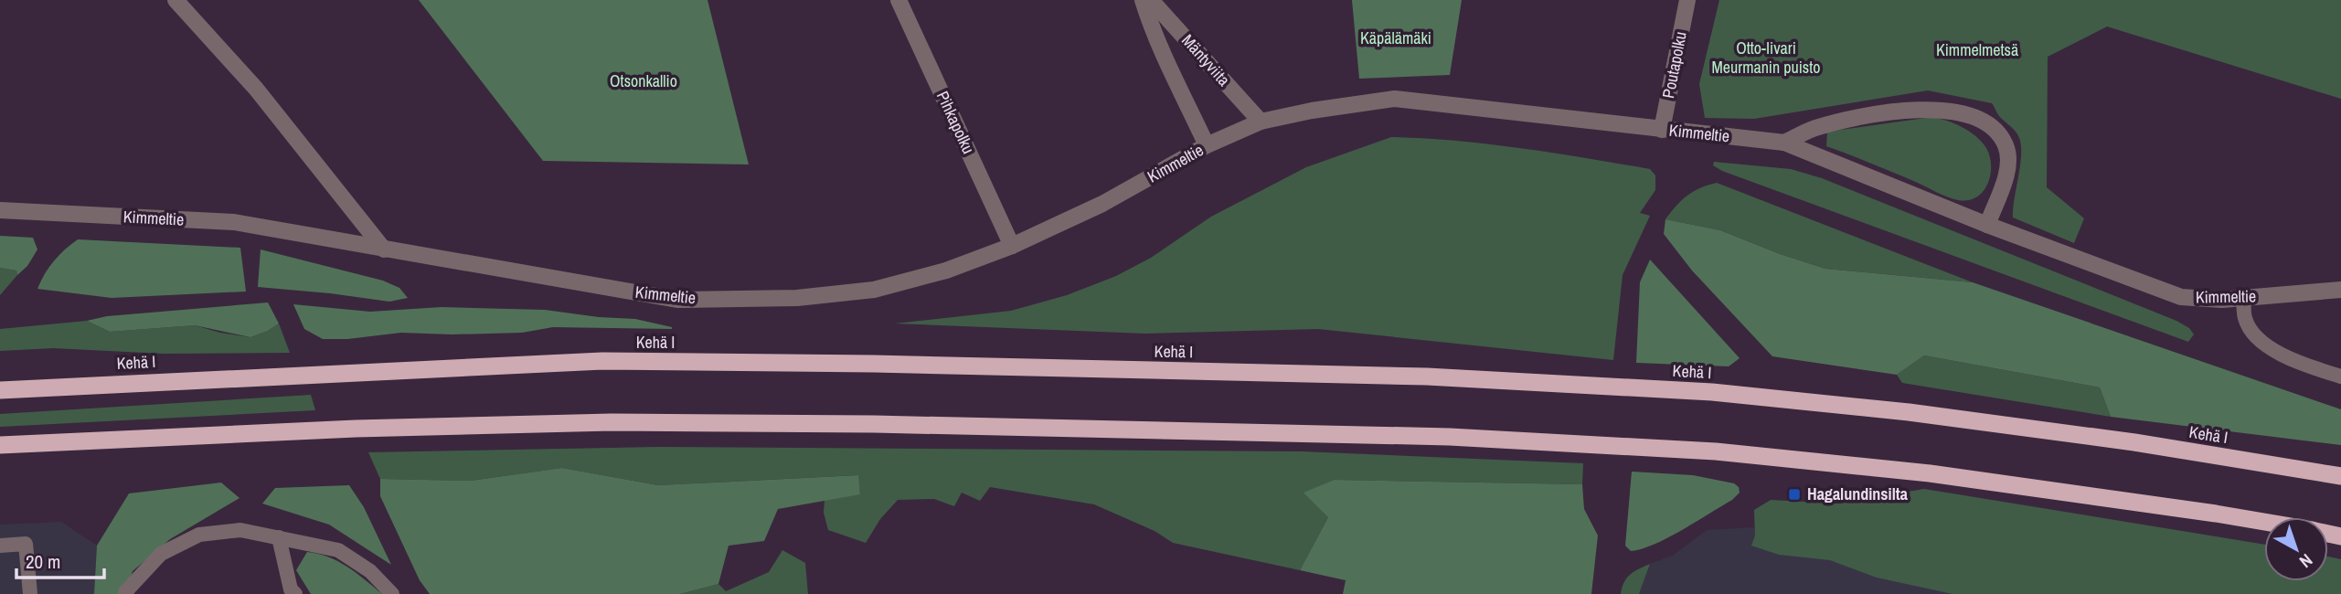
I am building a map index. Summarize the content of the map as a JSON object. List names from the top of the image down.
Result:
{
  "streets": {
    "highway": ["Kehä I"],
    "street": [
      "Mäntyviita",
      "Poutapolku",
      "Pihkapolku",
      "Kimmeltie"
    ]
  },
  "crossings": [
    ["Mäntyviita", "Kimmeltie"],
    ["Poutapolku", "Kimmeltie"],
    ["Pihkapolku", "Kimmeltie"]
  ],
  "parks": [
    "Käpälämäki",
    "Otto-Iivari Meurmanin puisto",
    "Kimmelmetsä",
    "Otsonkallio"
  ],
  "places": {
    "transit": ["Hagalundinsilta"]
  },
  "scale_bar": "20 m",
  "north": "bottom right"
}
